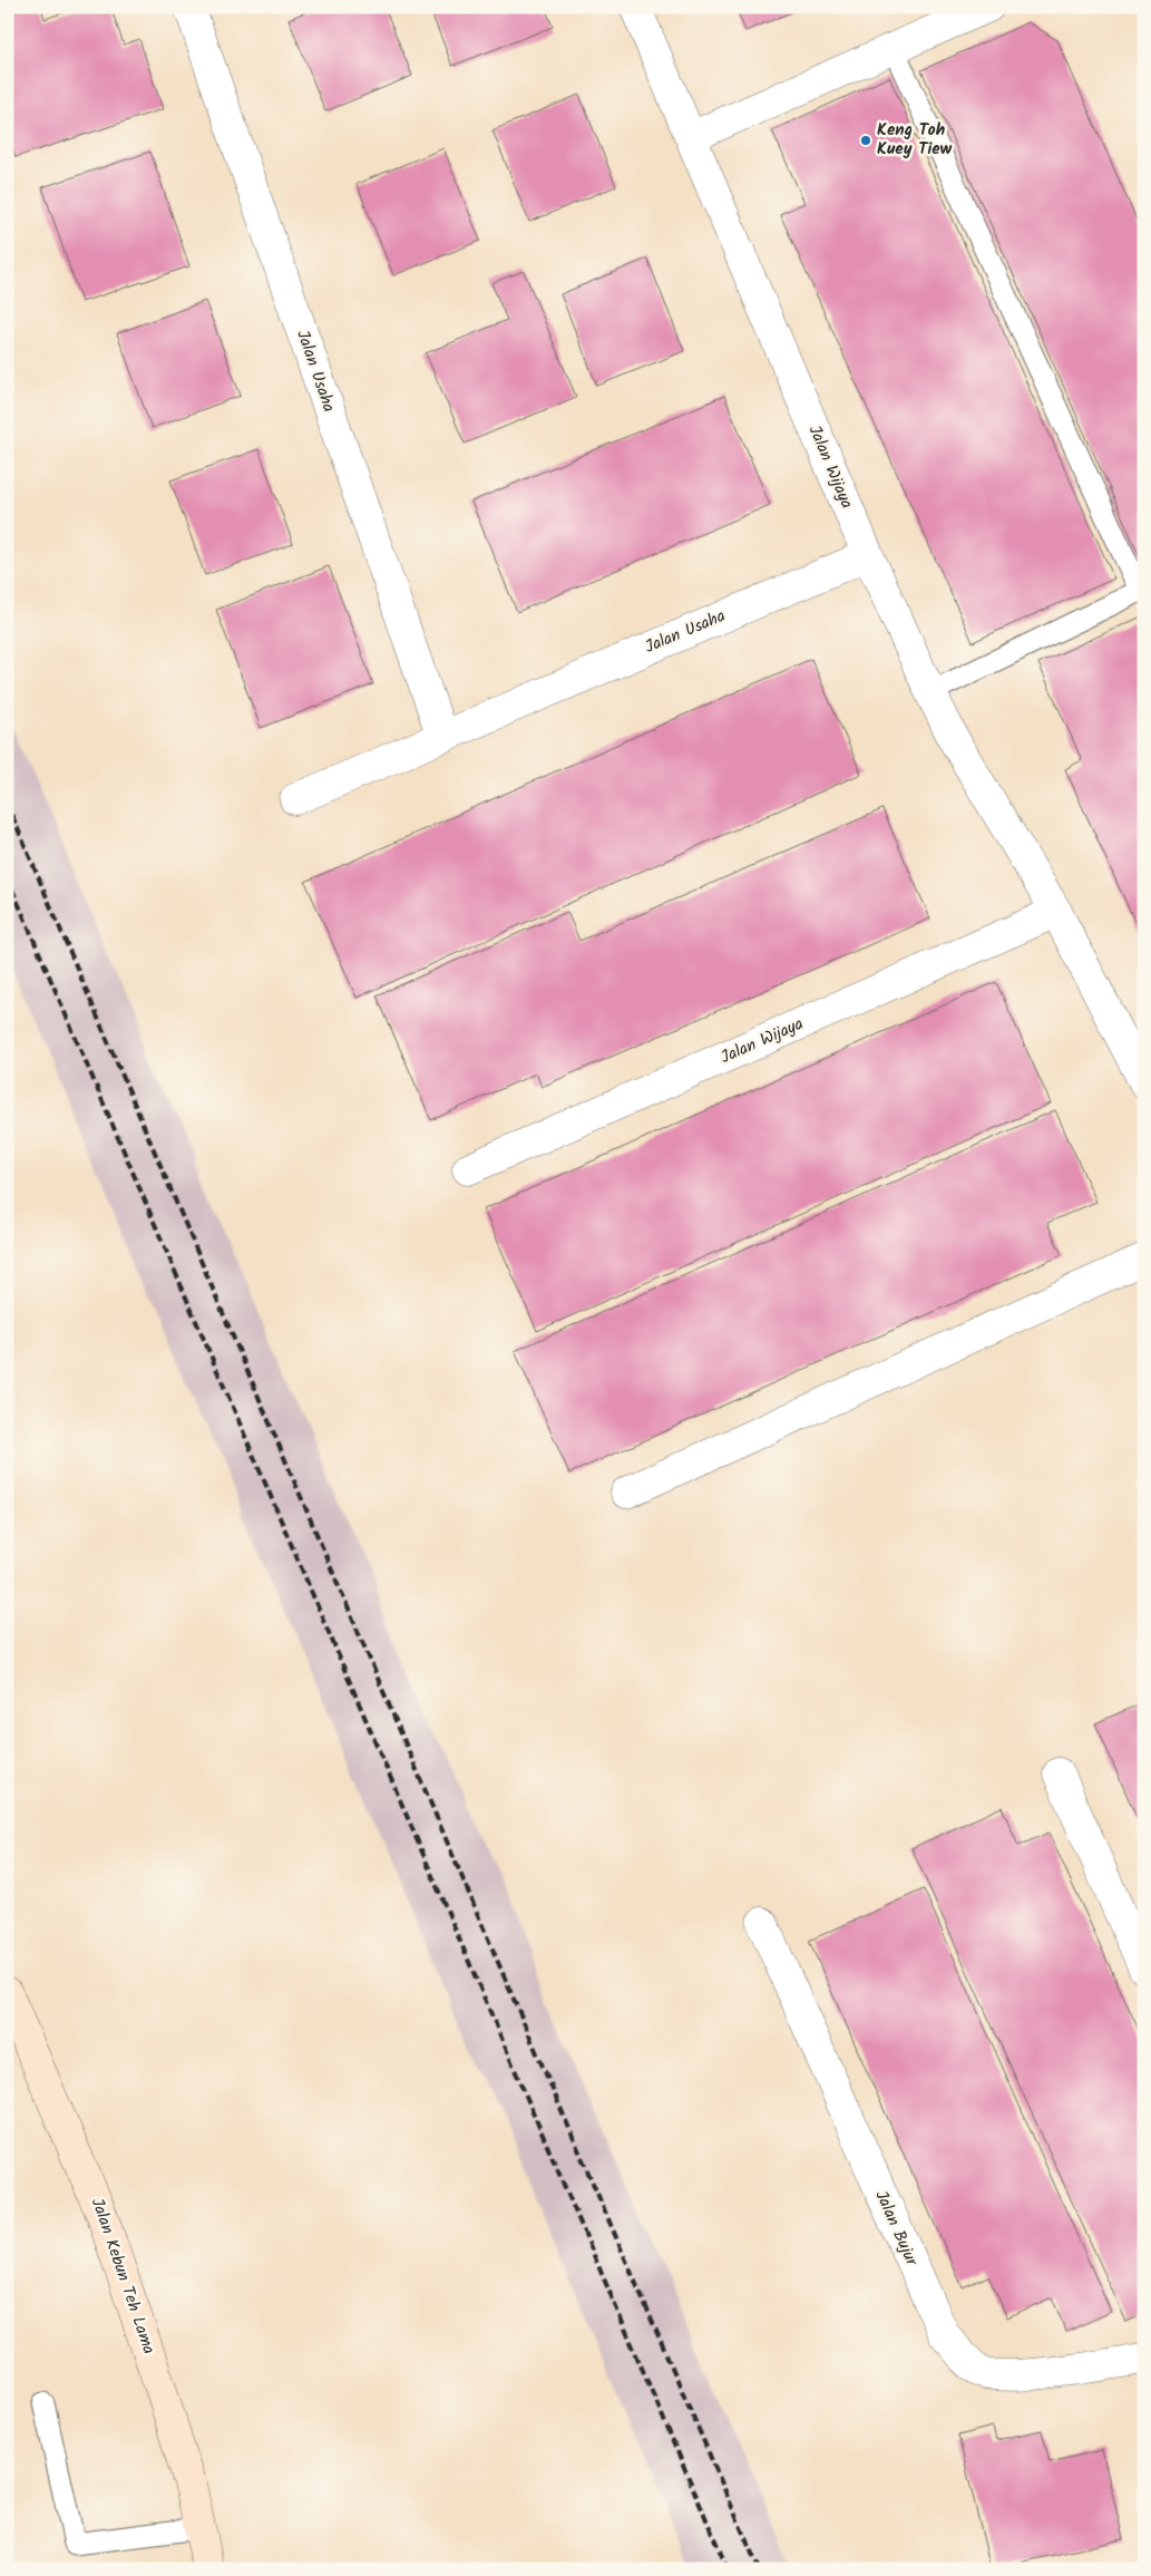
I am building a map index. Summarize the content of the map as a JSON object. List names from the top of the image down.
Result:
{
  "streets": {
    "street": [
      "Jalan Usaha",
      "Jalan Wijaya",
      "Jalan Bujur",
      "Jalan Kebun Teh Lama"
    ]
  },
  "crossings": [
    ["Jalan Usaha", "Jalan Wijaya"]
  ],
  "places": ["Keng Toh Kuey Tiew"]
}
